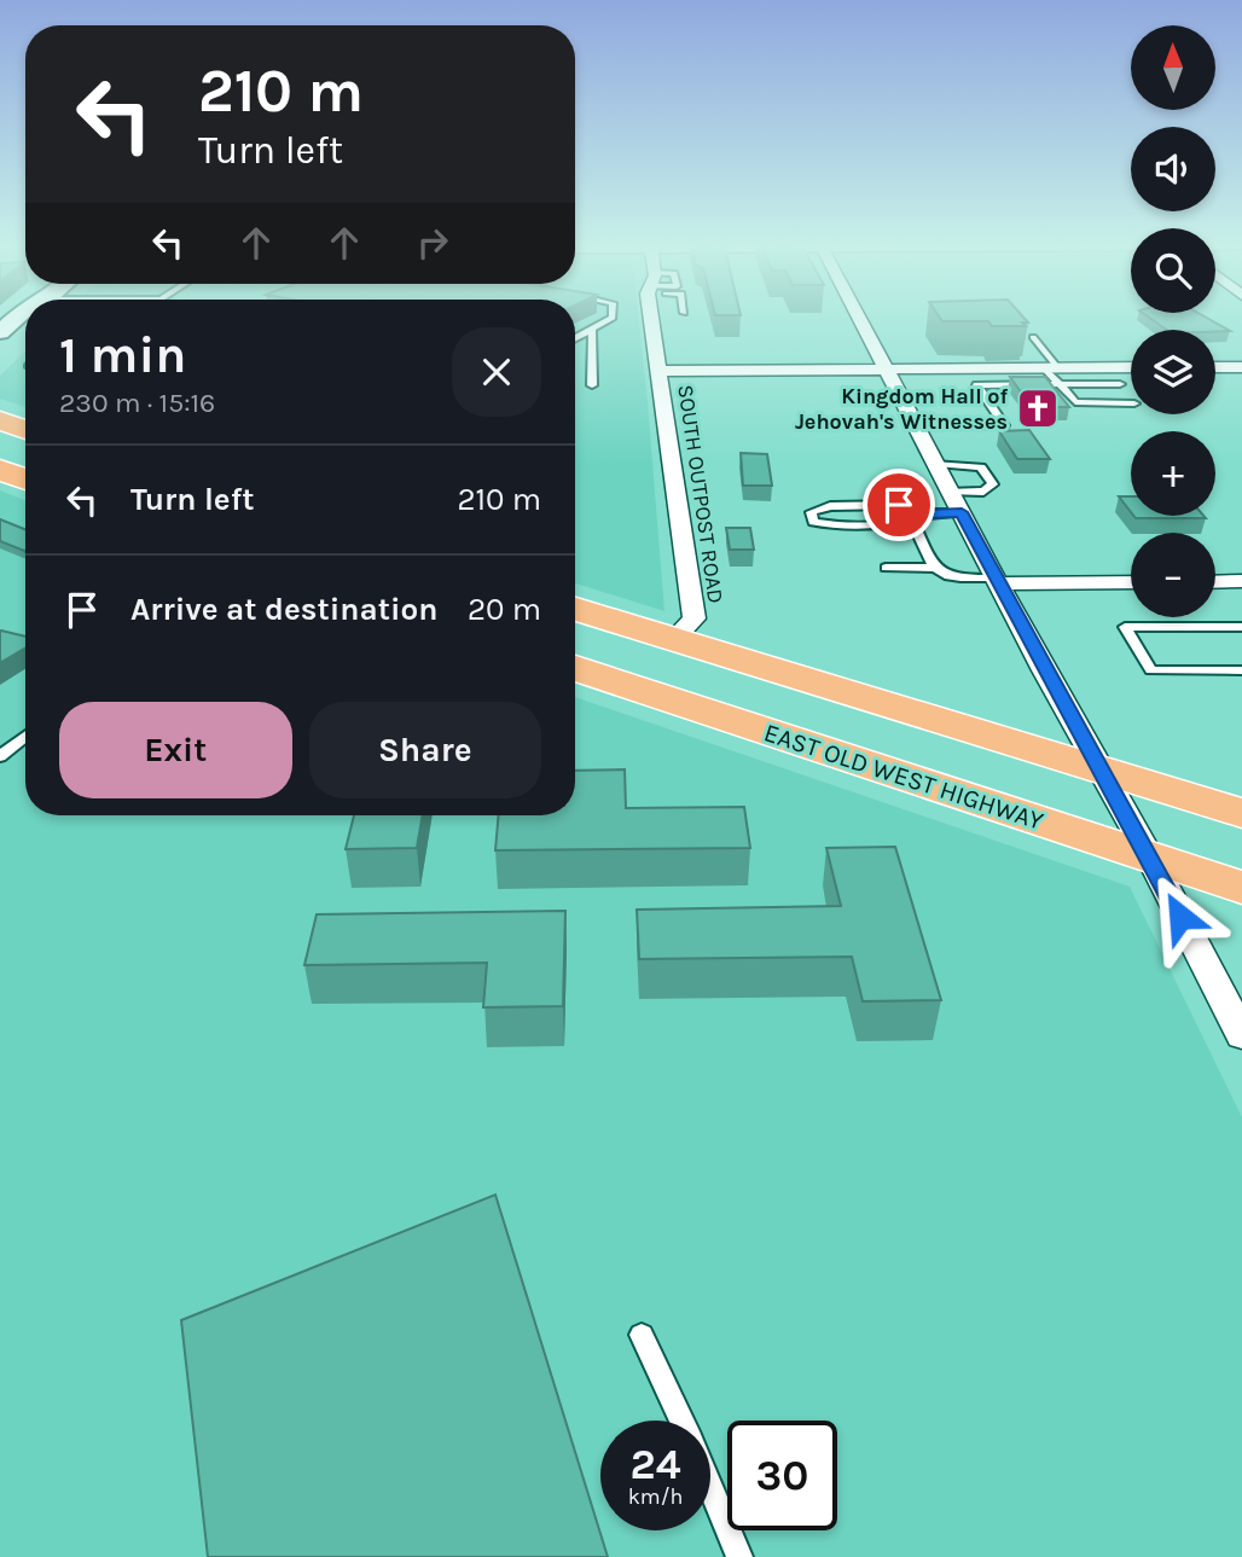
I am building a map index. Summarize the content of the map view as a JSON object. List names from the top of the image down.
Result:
{
  "streets": {
    "main road": ["EAST OLD WEST HIGHWAY"],
    "street": ["SOUTH OUTPOST ROAD"]
  },
  "places": {
    "church": ["Kingdom Hall of Jehovah's Witnesses"]
  },
  "north": "top",
  "page": {
    "map_buttons": ["+", "−"],
    "turn": ["210 m", "Turn left"],
    "heading": ["1 min", "230 m · 15:16"],
    "list": [
      {
        "name": "Turn left",
        "value": "210 m"
      },
      {
        "name": "Arrive at destination",
        "value": "20 m"
      }
    ],
    "buttons": ["Exit", "Share"],
    "speed": "24 km/h",
    "limit": "30"
  }
}
